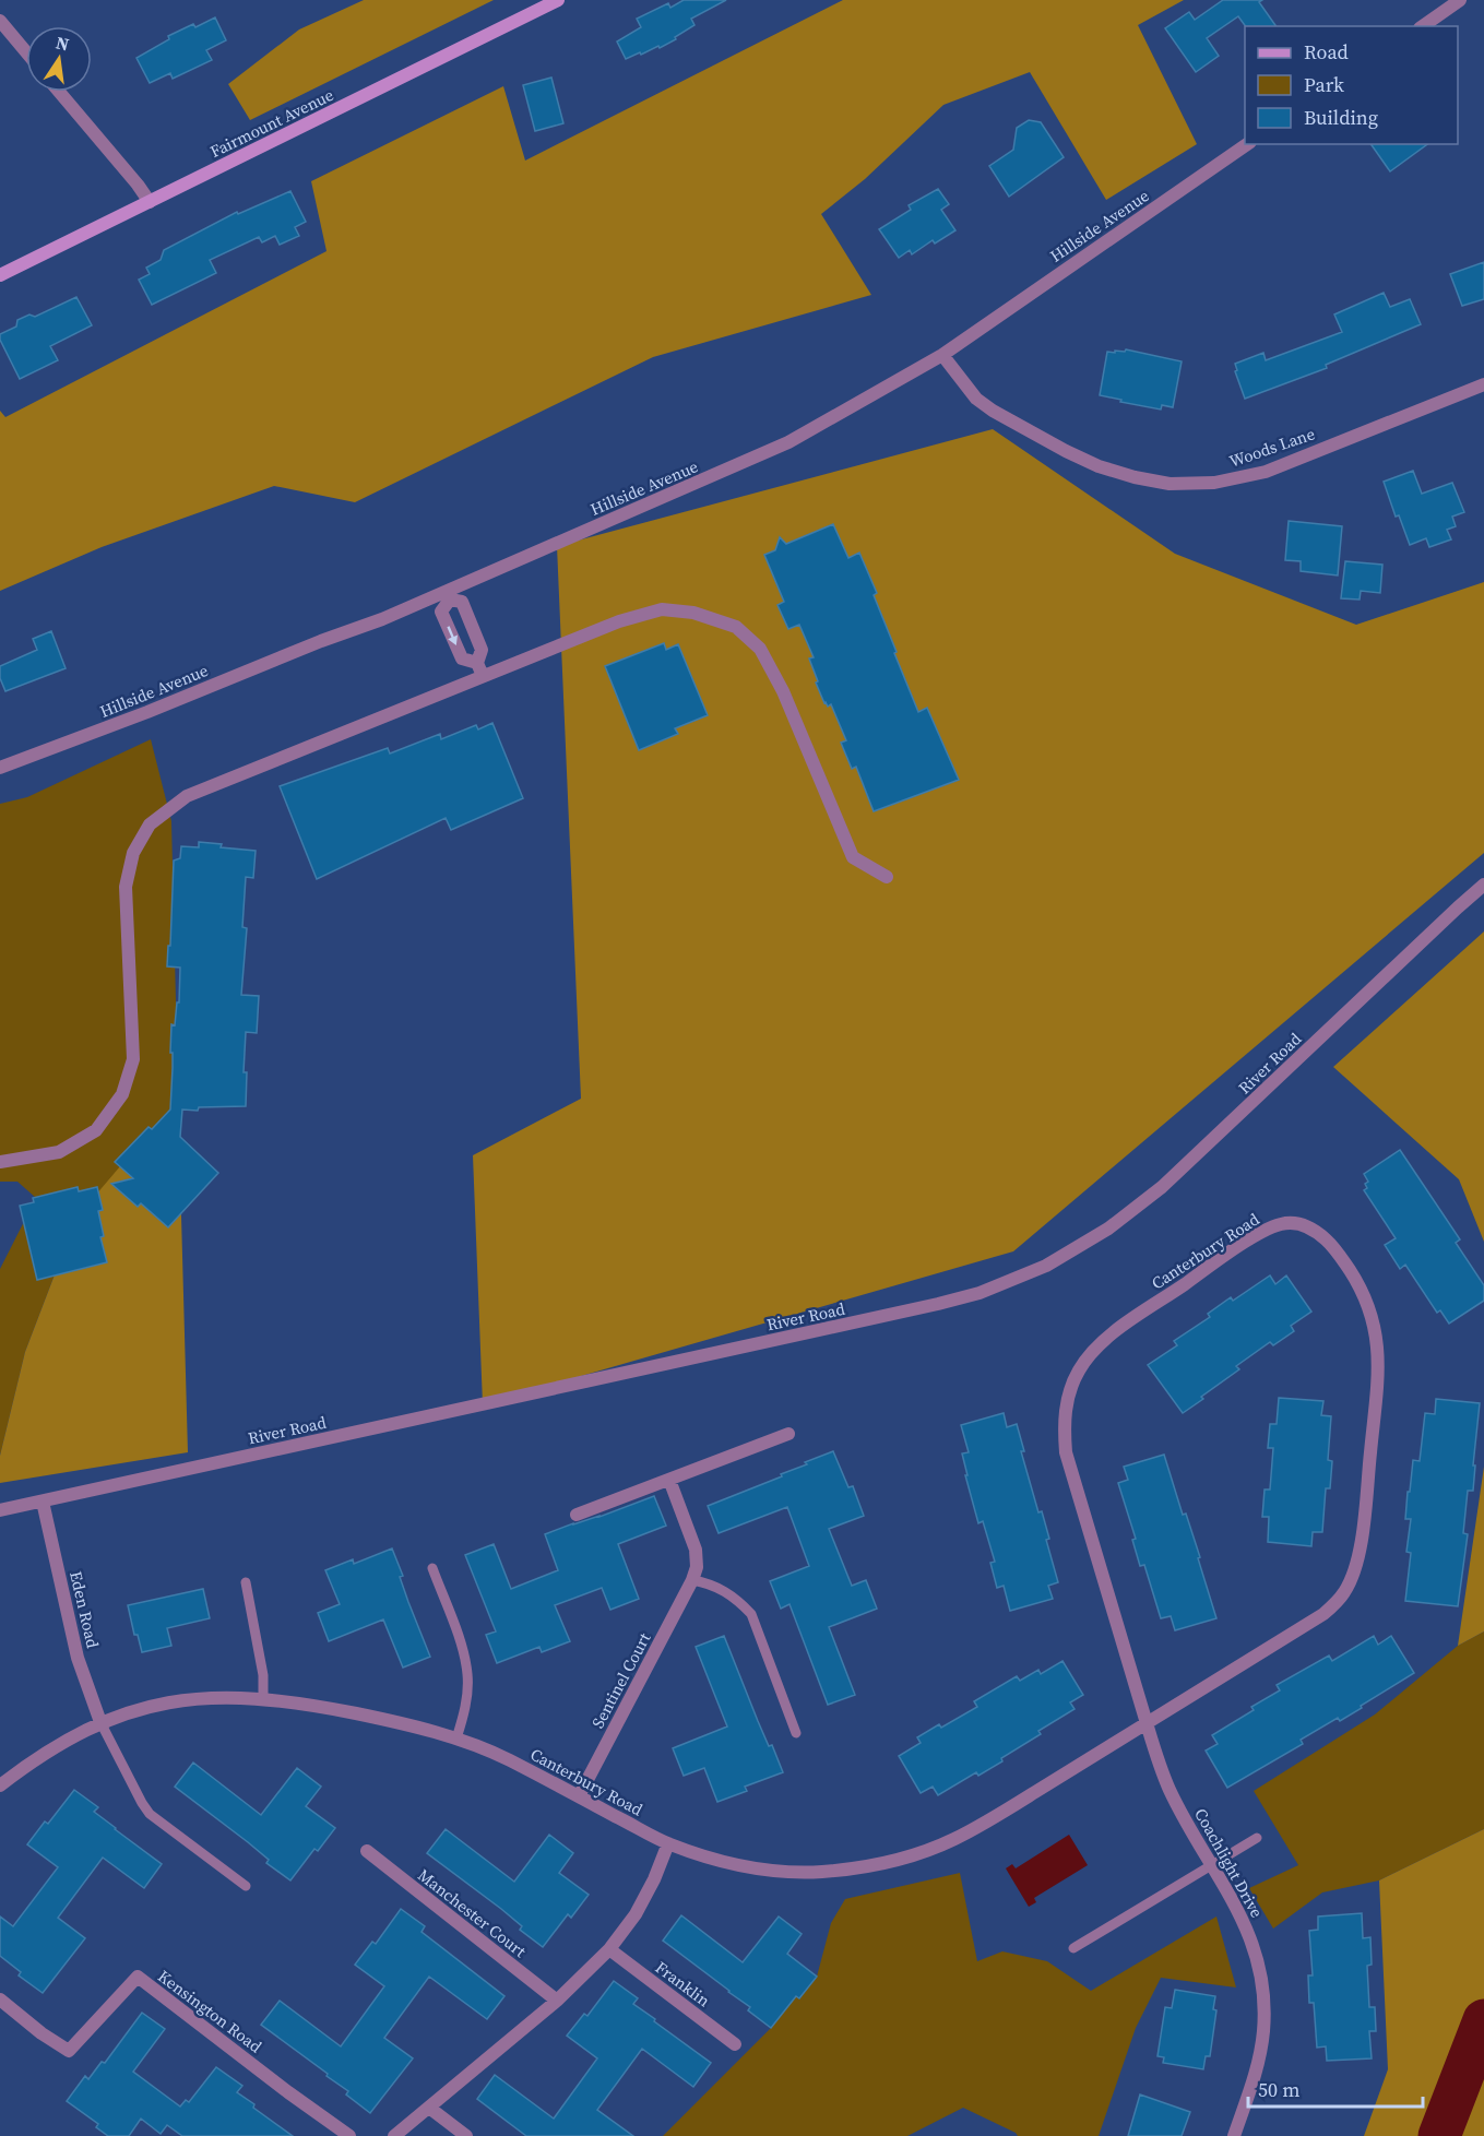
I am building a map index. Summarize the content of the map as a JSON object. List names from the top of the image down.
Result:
{
  "streets": {
    "main road": ["Fairmount Avenue"],
    "street": [
      "Hillside Avenue",
      "Woods Lane",
      "River Road",
      "Canterbury Road",
      "Eden Road",
      "Sentinel Court",
      "Coachlight Drive",
      "Manchester Court",
      "Franklin",
      "Kensington Road"
    ]
  },
  "crossings": [
    ["Hillside Avenue", "Woods Lane"],
    ["River Road", "Eden Road"],
    ["Canterbury Road", "Eden Road"],
    ["Canterbury Road", "Sentinel Court"],
    ["Canterbury Road", "Coachlight Drive"]
  ],
  "legend": ["Road", "Park", "Building"],
  "scale_bar": "50 m",
  "north": "top"
}
